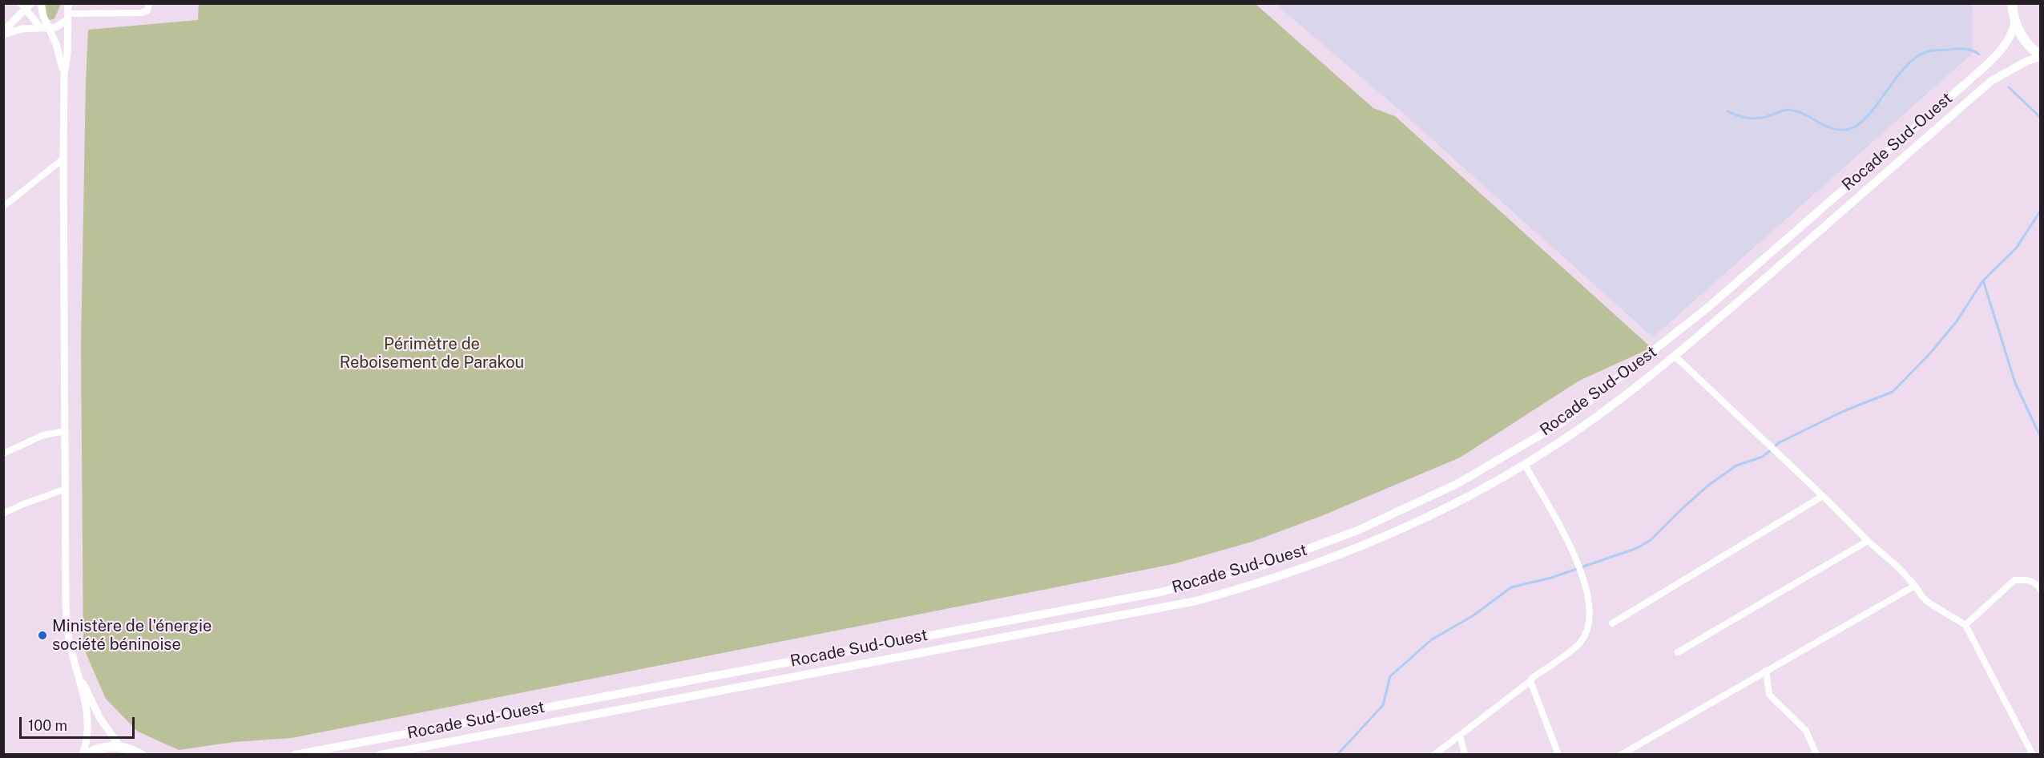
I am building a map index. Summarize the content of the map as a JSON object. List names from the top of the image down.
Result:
{
  "streets": {
    "main road": ["Rocade Sud-Ouest"]
  },
  "parks": ["Périmètre de Reboisement de Parakou"],
  "places": ["Ministère de l'énergie société béninoise"],
  "scale_bar": "100 m"
}
